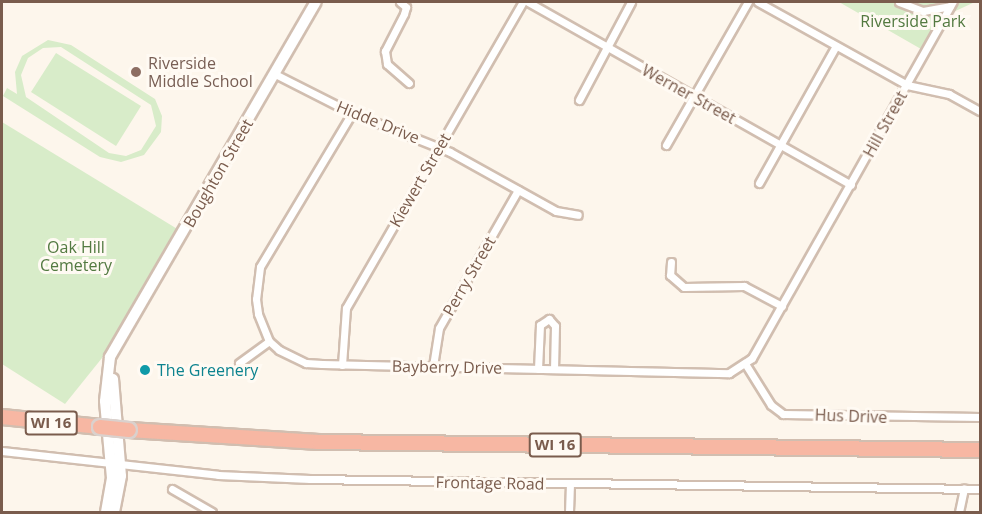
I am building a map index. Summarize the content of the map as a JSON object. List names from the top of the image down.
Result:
{
  "streets": {
    "highway": ["WI 16"],
    "street": [
      "Werner Street",
      "Hidde Drive",
      "Hill Street",
      "Boughton Street",
      "Kiewert Street",
      "Perry Street",
      "Bayberry Drive",
      "Hus Drive",
      "Frontage Road"
    ]
  },
  "crossings": [
    ["Werner Street", "Hill Street"],
    ["Werner Street", "Kiewert Street"],
    ["Hidde Drive", "Boughton Street"],
    ["Hidde Drive", "Kiewert Street"],
    ["Hidde Drive", "Perry Street"],
    ["Boughton Street", "Frontage Road"],
    ["Kiewert Street", "Bayberry Drive"],
    ["Perry Street", "Bayberry Drive"],
    ["Bayberry Drive", "Hus Drive"]
  ],
  "parks": ["Riverside Park", "Oak Hill Cemetery"],
  "places": ["Riverside Middle School", "The Greenery"]
}
